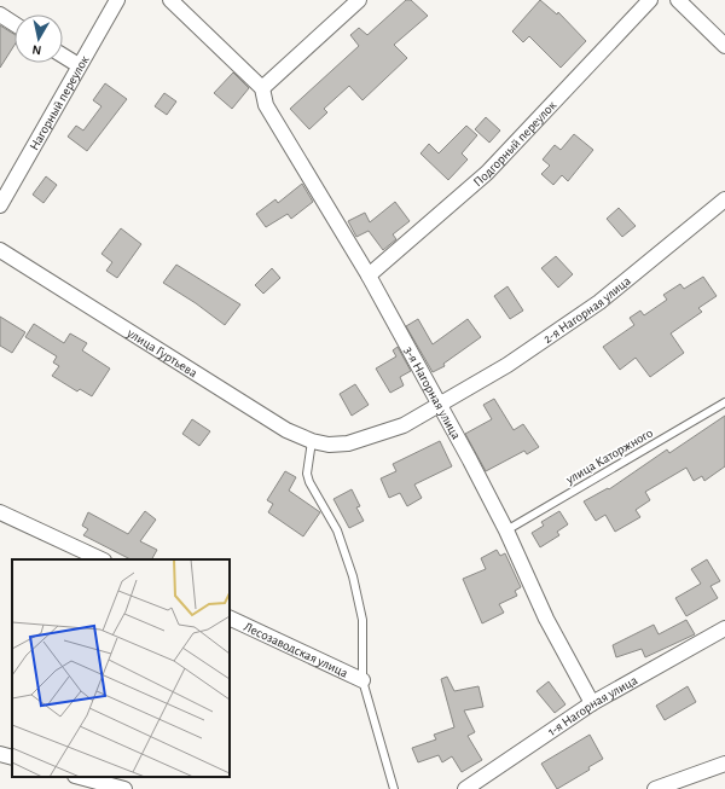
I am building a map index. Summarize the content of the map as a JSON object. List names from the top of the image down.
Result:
{
  "streets": {
    "street": [
      "Нагорный переулок",
      "Подгорный переулок",
      "2-я Нагорная улица",
      "улица Гуртьева",
      "3-я Нагорная улица",
      "Лесозаводская улица",
      "1-я Нагорная улица"
    ],
    "lane": ["улица Каторжного"]
  },
  "crossings": [
    ["Подгорный переулок", "3-я Нагорная улица"],
    ["2-я Нагорная улица", "улица Гуртьева"],
    ["2-я Нагорная улица", "3-я Нагорная улица"],
    ["3-я Нагорная улица", "улица Каторжного"],
    ["3-я Нагорная улица", "1-я Нагорная улица"]
  ],
  "north": "bottom"
}
